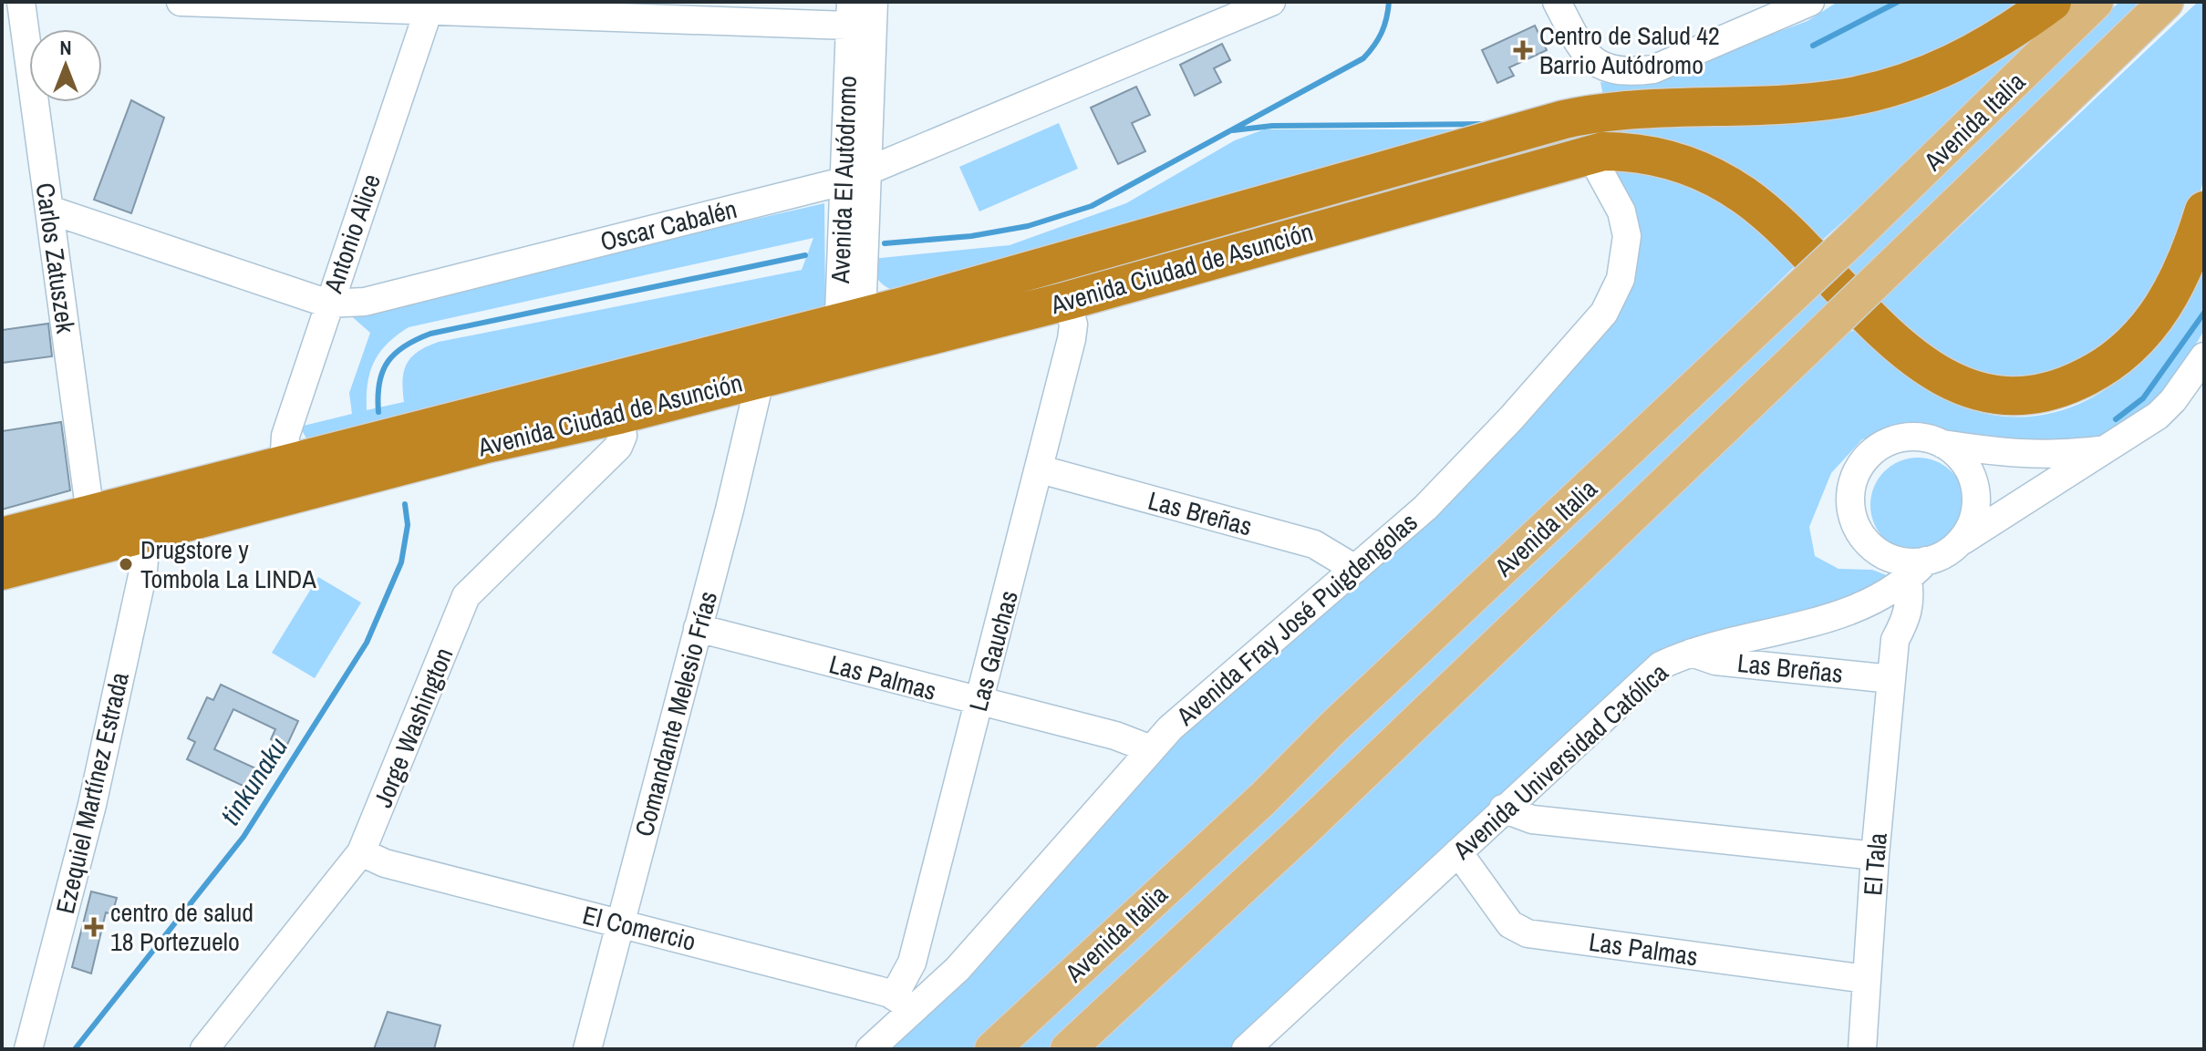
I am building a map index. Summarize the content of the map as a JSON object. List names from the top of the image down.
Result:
{
  "streets": {
    "highway": ["Avenida Ciudad de Asunción"],
    "main road": ["Avenida Italia"],
    "street": [
      "Avenida El Autódromo",
      "Oscar Cabalén",
      "Antonio Alice",
      "Carlos Zatuszek",
      "Las Breñas",
      "Avenida Fray José Puigdengolas",
      "Las Gauchas",
      "Las Palmas",
      "Comandante Melesio Frías",
      "Jorge Washington",
      "Avenida Universidad Católica",
      "Ezequiel Martínez Estrada",
      "El Tala",
      "El Comercio"
    ]
  },
  "crossings": [
    ["Avenida El Autódromo", "Oscar Cabalén"],
    ["Avenida El Autódromo", "Avenida Ciudad de Asunción"],
    ["Oscar Cabalén", "Antonio Alice"],
    ["Oscar Cabalén", "Carlos Zatuszek"],
    ["Antonio Alice", "Avenida Ciudad de Asunción"],
    ["Carlos Zatuszek", "Avenida Ciudad de Asunción"],
    ["Avenida Ciudad de Asunción", "Avenida Fray José Puigdengolas"],
    ["Avenida Ciudad de Asunción", "Las Gauchas"],
    ["Avenida Ciudad de Asunción", "Comandante Melesio Frías"],
    ["Avenida Ciudad de Asunción", "Jorge Washington"],
    ["Avenida Ciudad de Asunción", "Ezequiel Martínez Estrada"],
    ["Las Breñas", "Avenida Fray José Puigdengolas"],
    ["Las Breñas", "Las Gauchas"],
    ["Las Breñas", "Avenida Universidad Católica"],
    ["Las Breñas", "El Tala"],
    ["Avenida Fray José Puigdengolas", "Las Gauchas"],
    ["Avenida Fray José Puigdengolas", "Las Palmas"],
    ["Avenida Fray José Puigdengolas", "El Comercio"],
    ["Las Gauchas", "Las Palmas"],
    ["Las Gauchas", "El Comercio"],
    ["Las Palmas", "Comandante Melesio Frías"],
    ["Las Palmas", "Avenida Universidad Católica"],
    ["Las Palmas", "El Tala"],
    ["Comandante Melesio Frías", "El Comercio"],
    ["Jorge Washington", "El Comercio"],
    ["Avenida Universidad Católica", "El Tala"]
  ],
  "water": ["tinkunaku"],
  "places": {
    "health": ["Centro de Salud 42 Barrio Autódromo", "centro de salud 18 Portezuelo"],
    "other": ["Drugstore y Tombola La LINDA"]
  },
  "north": "top"
}
